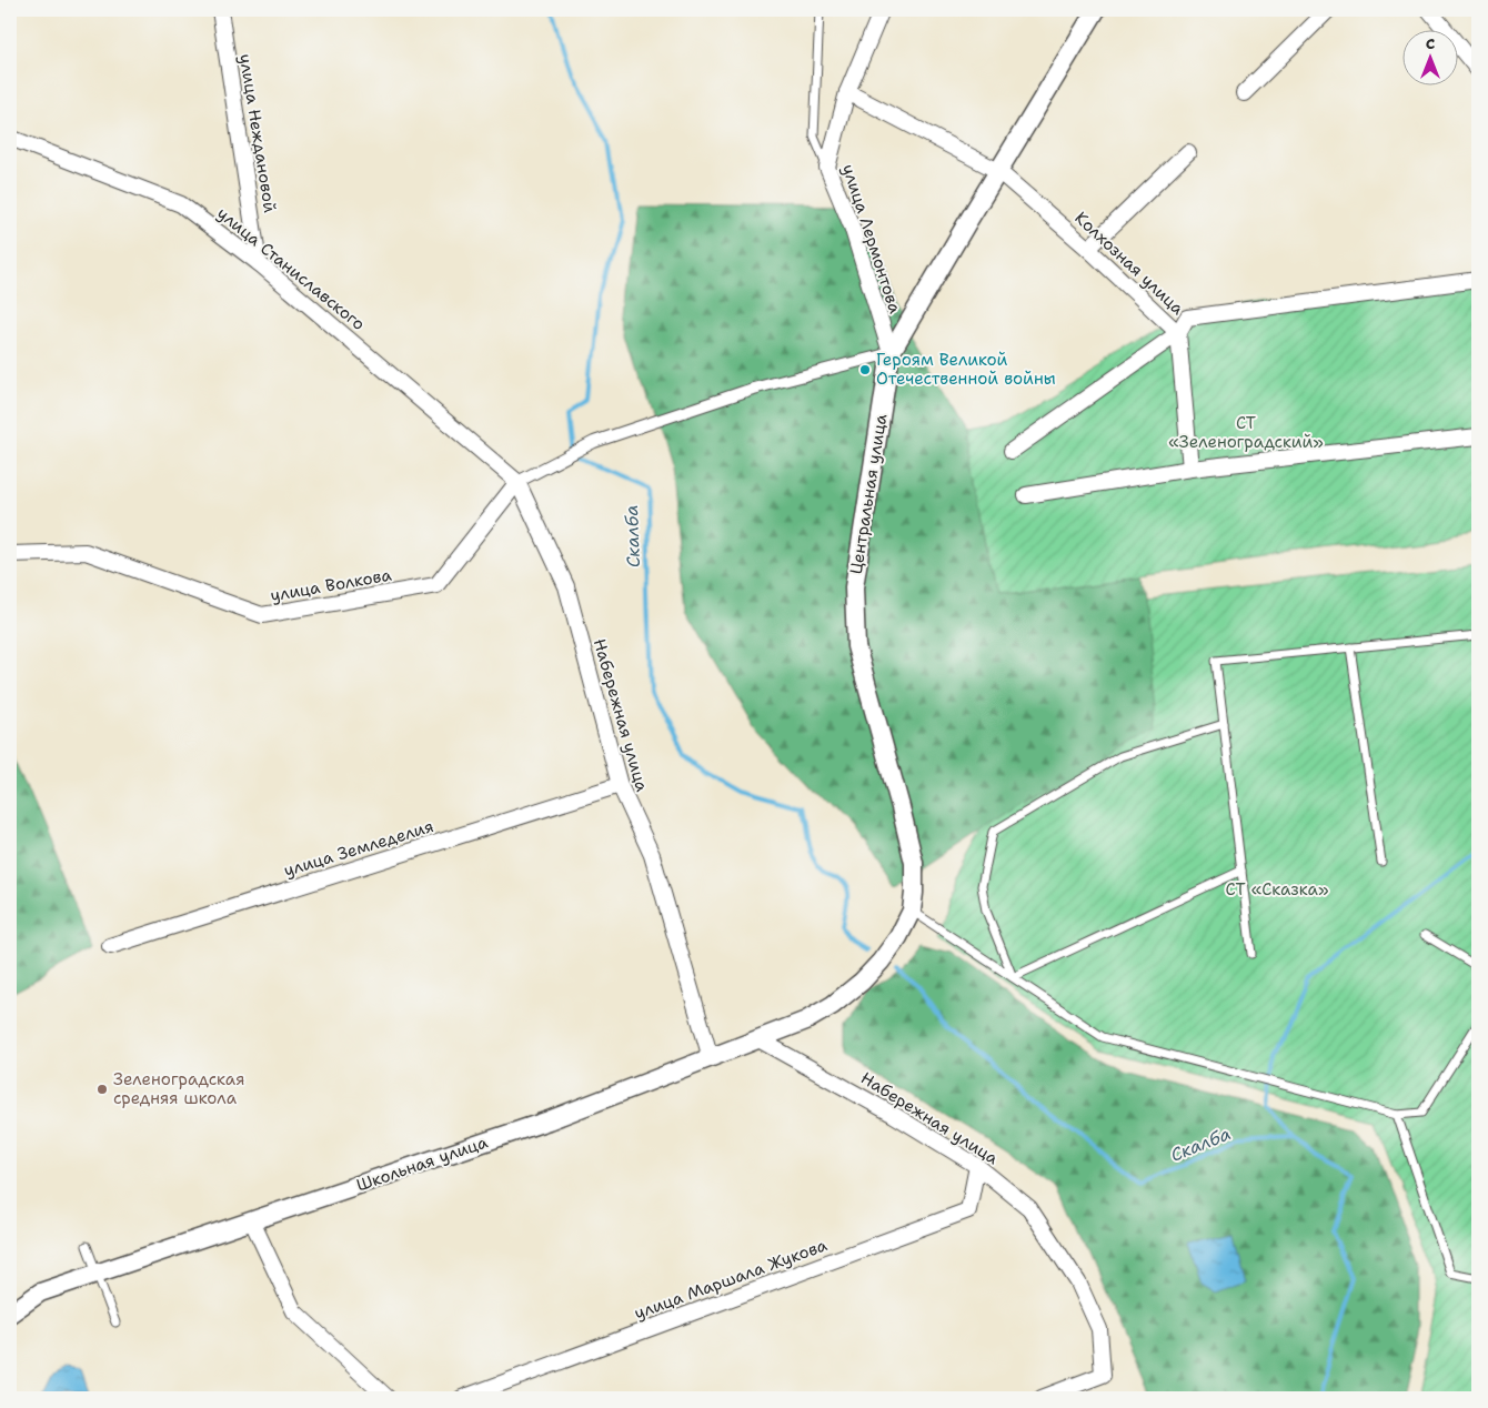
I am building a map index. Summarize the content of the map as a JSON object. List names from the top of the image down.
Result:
{
  "streets": {
    "street": [
      "улица Неждановой",
      "улица Лермонтова",
      "Колхозная улица",
      "улица Станиславского",
      "Центральная улица",
      "улица Волкова",
      "Набережная улица",
      "улица Земледелия",
      "Школьная улица",
      "улица Маршала Жукова"
    ]
  },
  "crossings": [
    ["улица Неждановой", "улица Станиславского"],
    ["улица Лермонтова", "Колхозная улица"],
    ["улица Лермонтова", "Центральная улица"],
    ["Колхозная улица", "Центральная улица"],
    ["улица Станиславского", "улица Волкова"],
    ["улица Станиславского", "Набережная улица"],
    ["Центральная улица", "Школьная улица"],
    ["улица Волкова", "Набережная улица"],
    ["Набережная улица", "улица Земледелия"],
    ["Набережная улица", "Школьная улица"],
    ["Набережная улица", "улица Маршала Жукова"]
  ],
  "water": ["Скалба"],
  "parks": ["СТ «Зеленоградский»", "СТ «Сказка»"],
  "places": ["Героям Великой Отечественной войны", "Зеленоградская средняя школа"],
  "north": "top"
}
